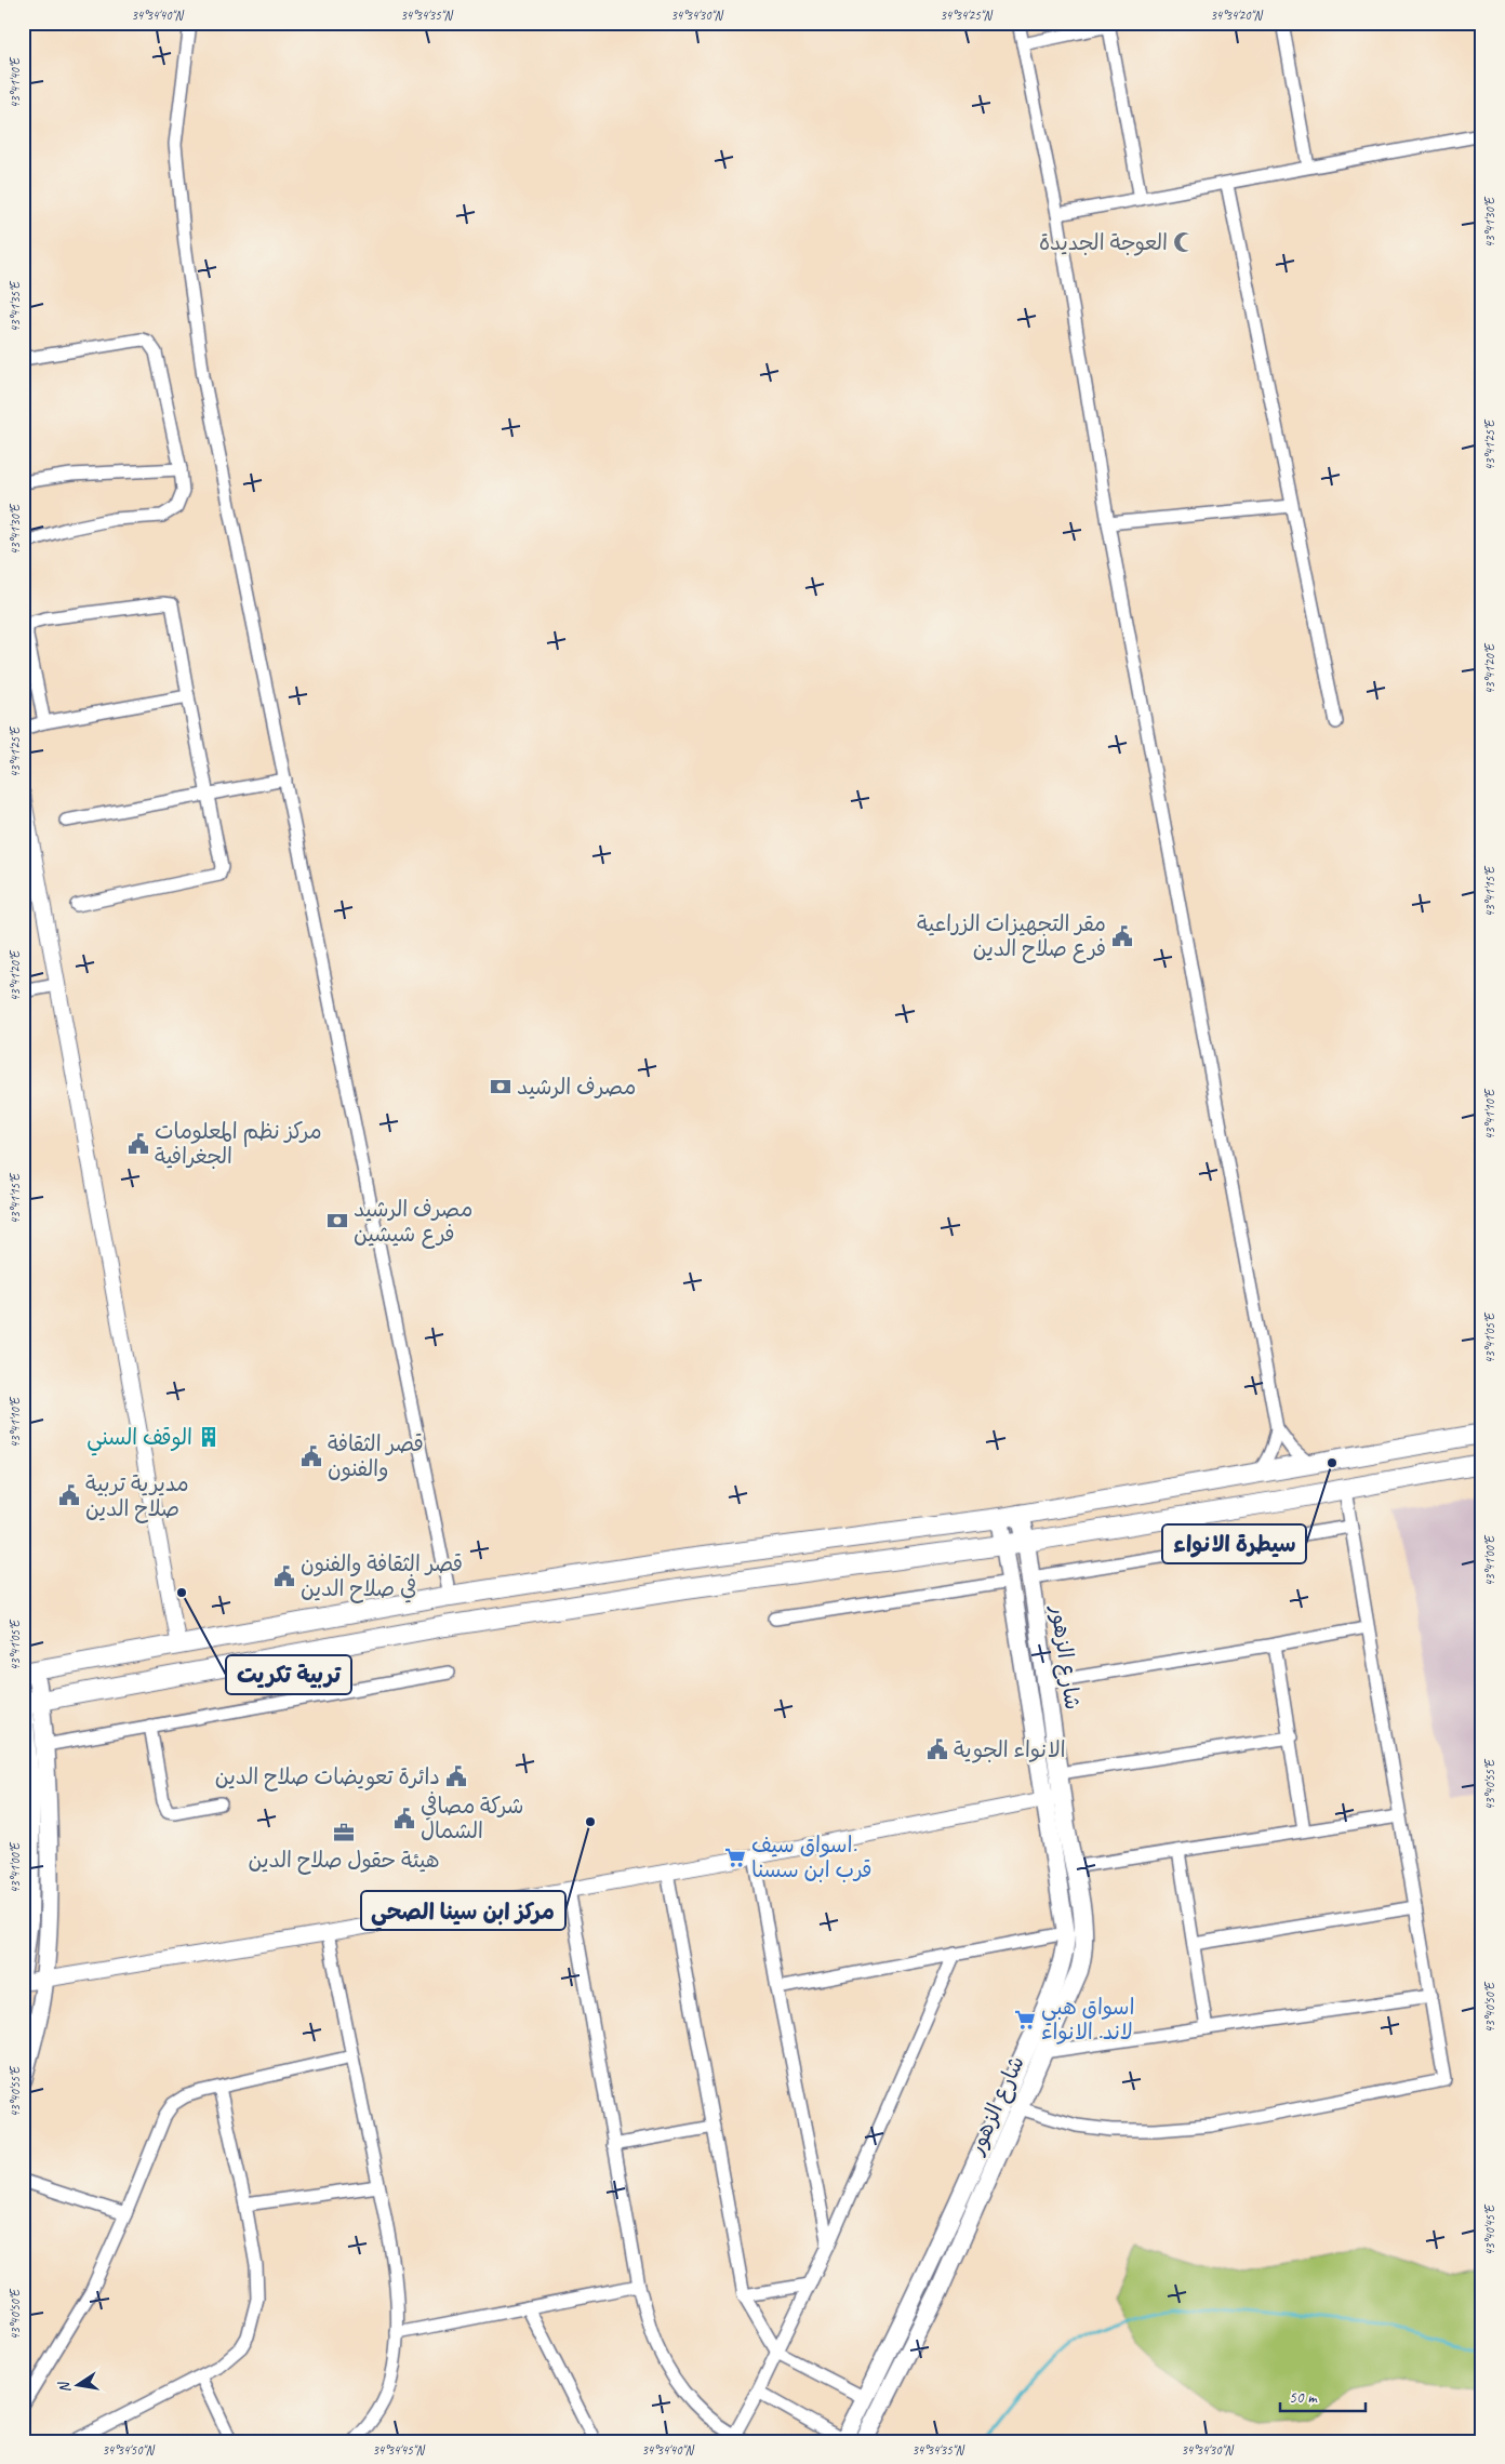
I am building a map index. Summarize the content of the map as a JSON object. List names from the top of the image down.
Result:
{
  "streets": {
    "main road": ["شارع الزهور"]
  },
  "places": {
    "mosque": ["العوجة الجديدة"],
    "public building": [
      "مقر التجهيزات الزراعية فرع صلاح الدين",
      "مركز نظم المعلومات الجغرافية",
      "قصر الثقافة والفنون",
      "مديرية تربية صلاح الدين",
      "قصر الثقافة والفنون في صلاح الدين",
      "الانواء الجوية",
      "دائرة تعويضات صلاح الدين",
      "شركة مصافي الشمال"
    ],
    "bank": ["مصرف الرشيد", "مصرف الرشيد فرع شيشين"],
    "building": ["الوقف السني"],
    "other": ["سيطرة الانواء", "تربية تكريت", "مركز ابن سينا الصحي"],
    "office": ["هيئة حقول صلاح الدين"],
    "supermarket": ["اسواق سيف. قرب ابن سسنا", "اسواق هبي لاند. الانواء"]
  },
  "scale_bar": "50 m",
  "north": "left",
  "coordinates": [
    "34°34'40\"N",
    "34°34'35\"N",
    "34°34'30\"N",
    "34°34'25\"N",
    "34°34'20\"N",
    "43°41'40\"E",
    "43°41'30\"E",
    "43°41'35\"E",
    "43°41'25\"E",
    "43°41'20\"E",
    "43°41'15\"E",
    "43°41'10\"E",
    "43°41'05\"E",
    "43°41'00\"E",
    "43°40'55\"E",
    "43°40'50\"E",
    "43°40'45\"E",
    "34°34'50\"N",
    "34°34'45\"N"
  ]
}
